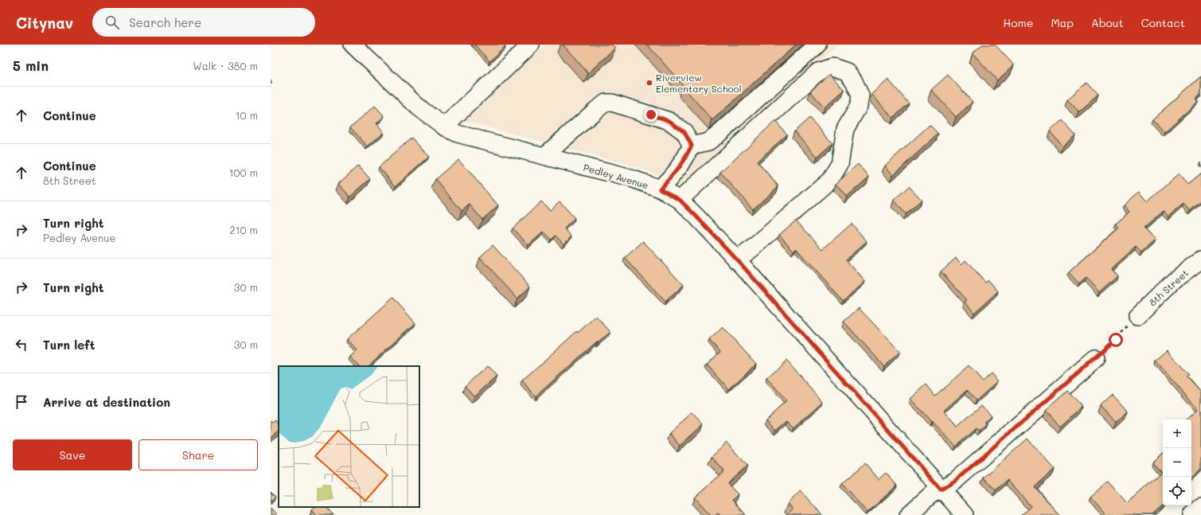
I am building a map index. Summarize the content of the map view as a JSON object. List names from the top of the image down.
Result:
{
  "streets": {
    "street": ["Pedley Avenue", "8th Street"]
  },
  "places": ["Riverview Elementary School"],
  "page": {
    "header": "Citynav",
    "search": "Search here",
    "nav": [
      "Home",
      "Map",
      "About",
      "Contact"
    ],
    "heading": ["5 min", "Walk · 380 m"],
    "list": [
      ["Continue", "10 m"],
      ["Continue", "8th Street", "100 m"],
      ["Turn right", "Pedley Avenue", "210 m"],
      ["Turn right", "30 m"],
      ["Turn left", "30 m"],
      "Arrive at destination"
    ],
    "map_buttons": ["+", "−"],
    "buttons": ["Save", "Share"]
  }
}
